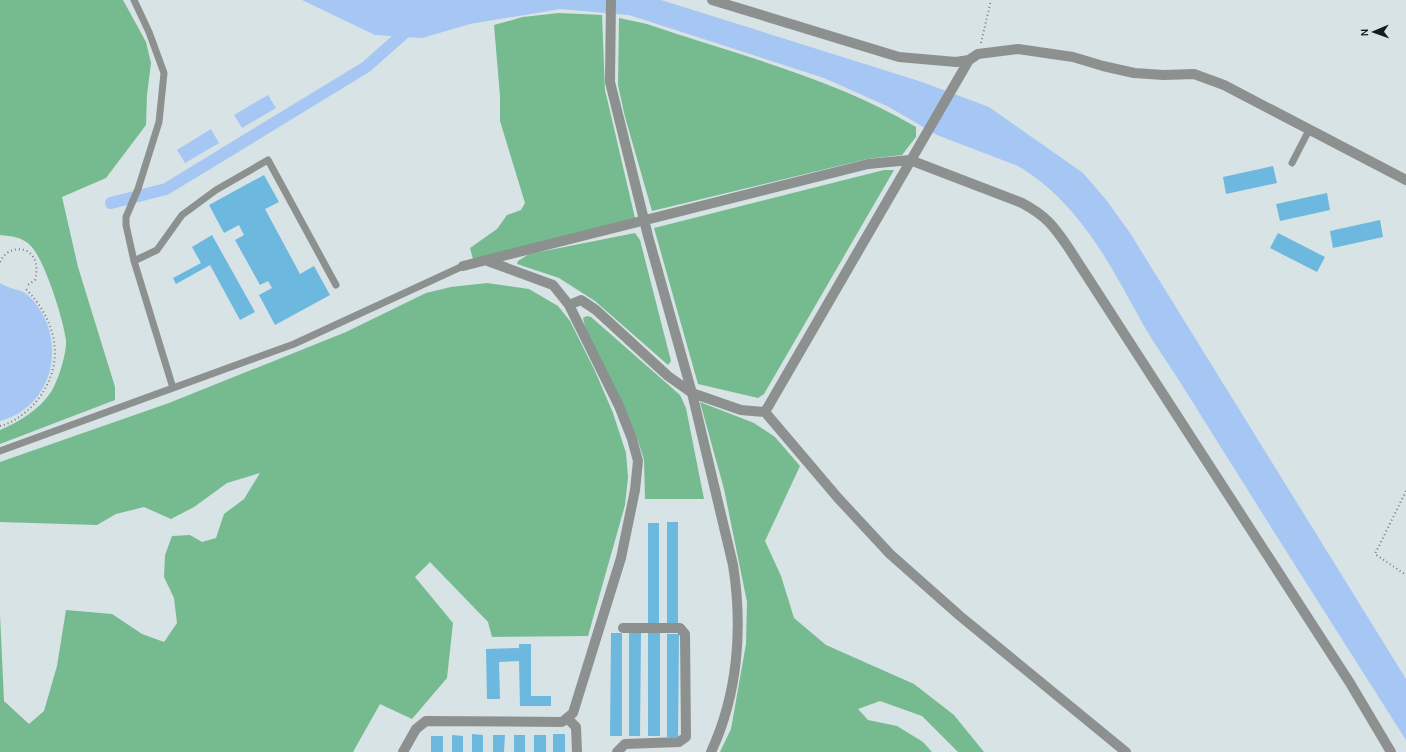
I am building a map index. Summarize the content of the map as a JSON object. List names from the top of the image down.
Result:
{
  "north": "left"
}
